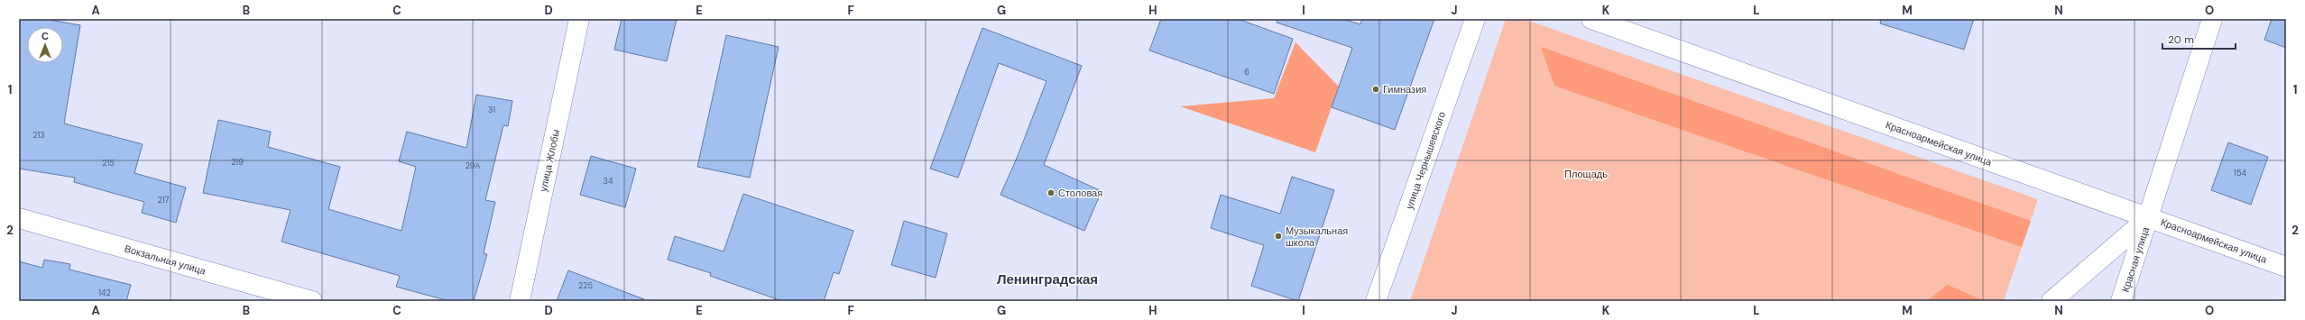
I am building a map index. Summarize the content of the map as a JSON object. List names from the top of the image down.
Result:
{
  "streets": {
    "street": [
      "Красноармейская улица",
      "улица Жлобы",
      "улица Чернышевского",
      "Вокзальная улица",
      "Красная улица"
    ]
  },
  "crossings": [
    ["Красноармейская улица", "Красная улица"]
  ],
  "districts": ["Ленинградская"],
  "parks": ["Площадь"],
  "places": ["Гимназия", "Столовая", "Музыкальная школа"],
  "house_numbers": [
    "6",
    "31",
    "213",
    "219",
    "215",
    "29А",
    "154",
    "34",
    "217",
    "225",
    "142"
  ],
  "scale_bar": "20 m",
  "north": "top",
  "grid": {
    "columns": [
      "A",
      "B",
      "C",
      "D",
      "E",
      "F",
      "G",
      "H",
      "I",
      "J",
      "K",
      "L",
      "M",
      "N",
      "O"
    ],
    "rows": ["1", "2"]
  }
}
